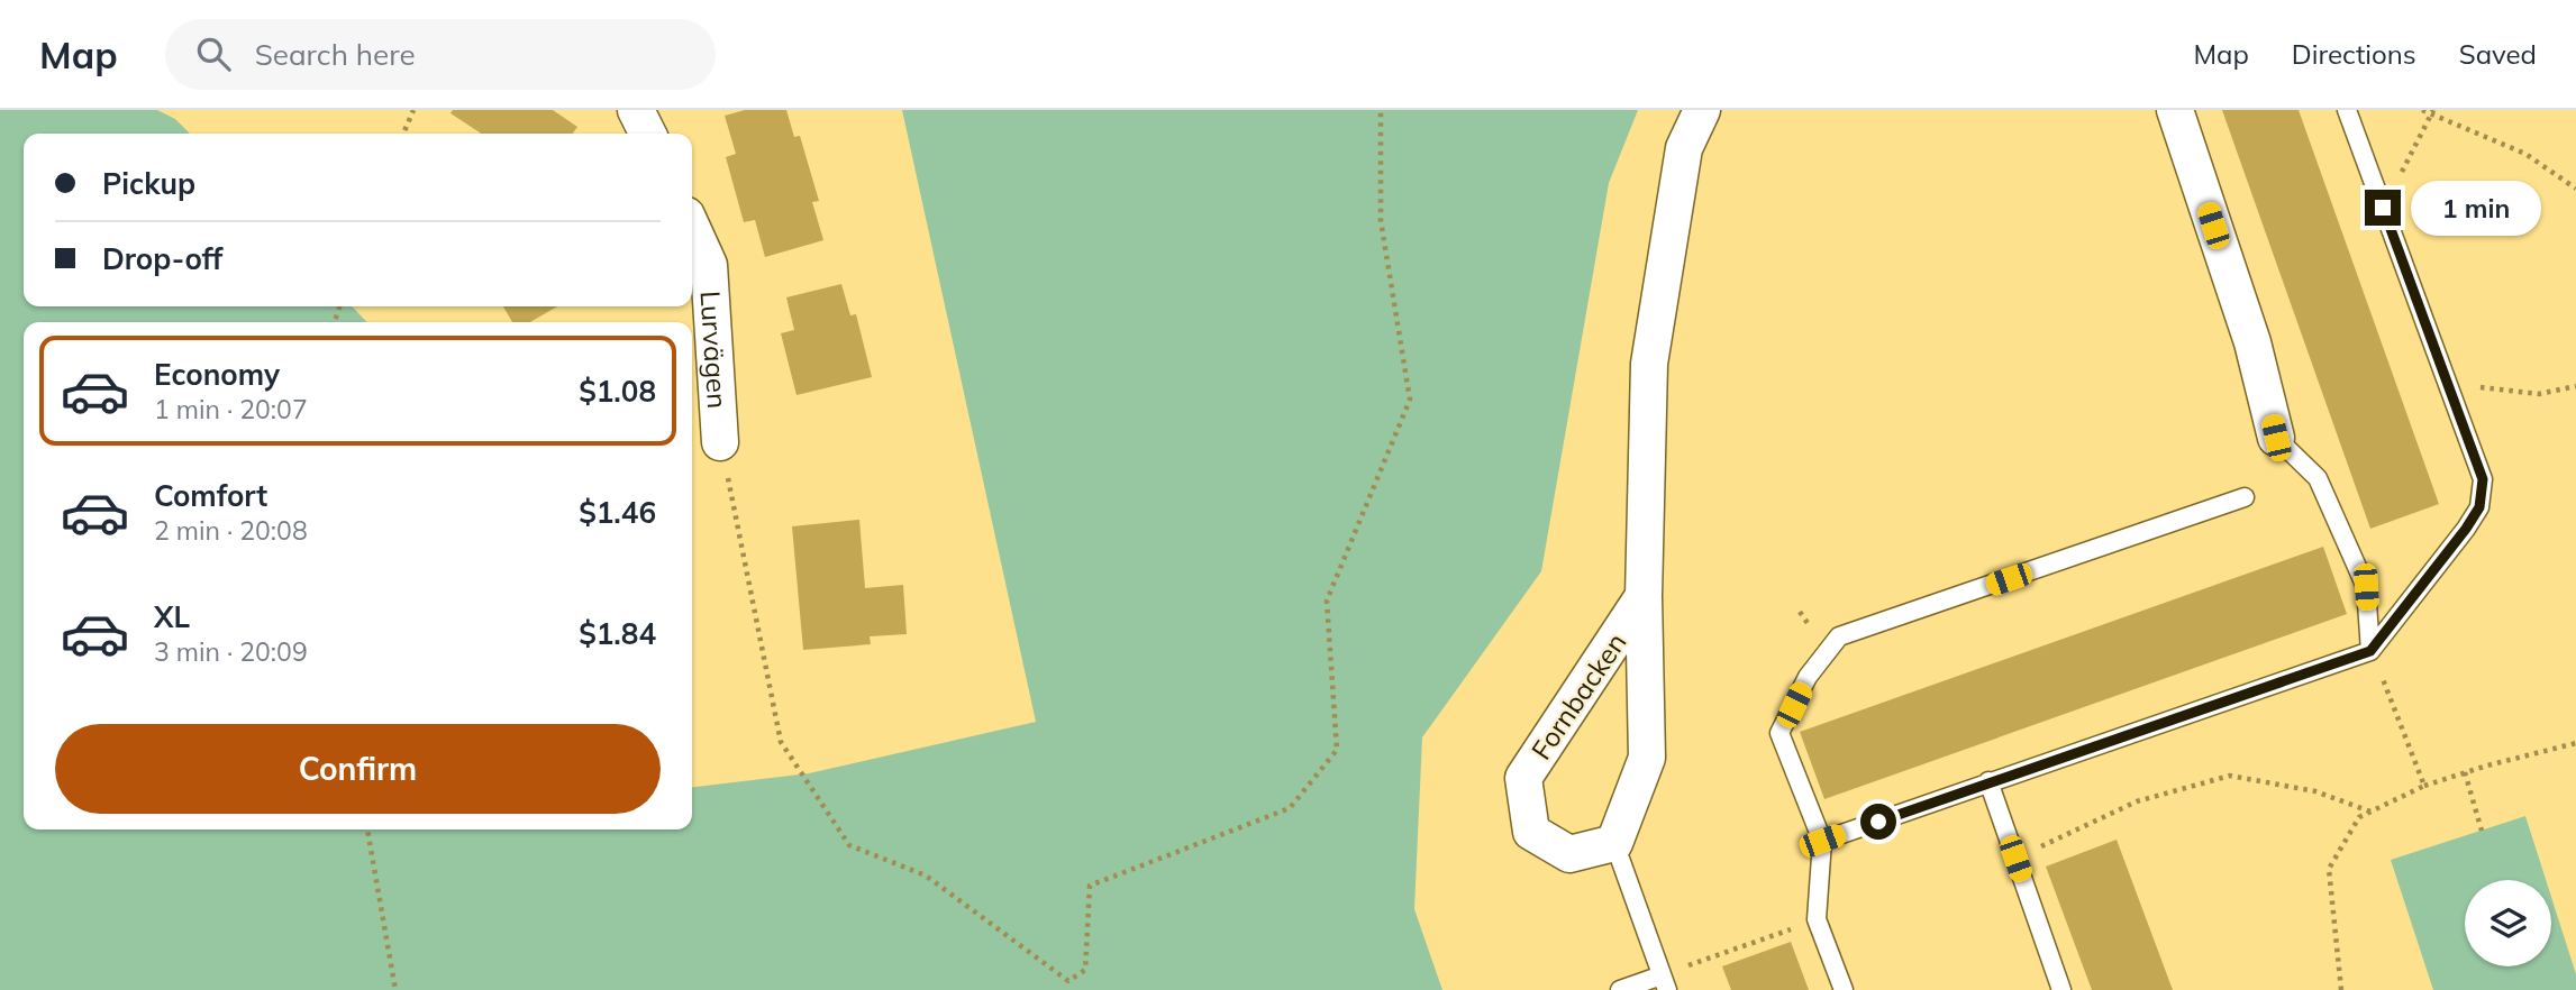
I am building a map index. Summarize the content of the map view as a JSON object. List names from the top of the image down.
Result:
{
  "streets": {
    "street": ["Lurvägen", "Fornbacken"]
  },
  "page": {
    "header": "Map",
    "search": "Search here",
    "nav": ["Map", "Directions", "Saved"],
    "banner": ["Pickup", "Drop-off"],
    "bubble": "1 min",
    "list": [
      {
        "name": "Economy",
        "note": "1 min · 20:07",
        "value": "$1.08"
      },
      {
        "name": "Comfort",
        "note": "2 min · 20:08",
        "value": "$1.46"
      },
      {
        "name": "XL",
        "note": "3 min · 20:09",
        "value": "$1.84"
      }
    ],
    "buttons": "Confirm"
  }
}
